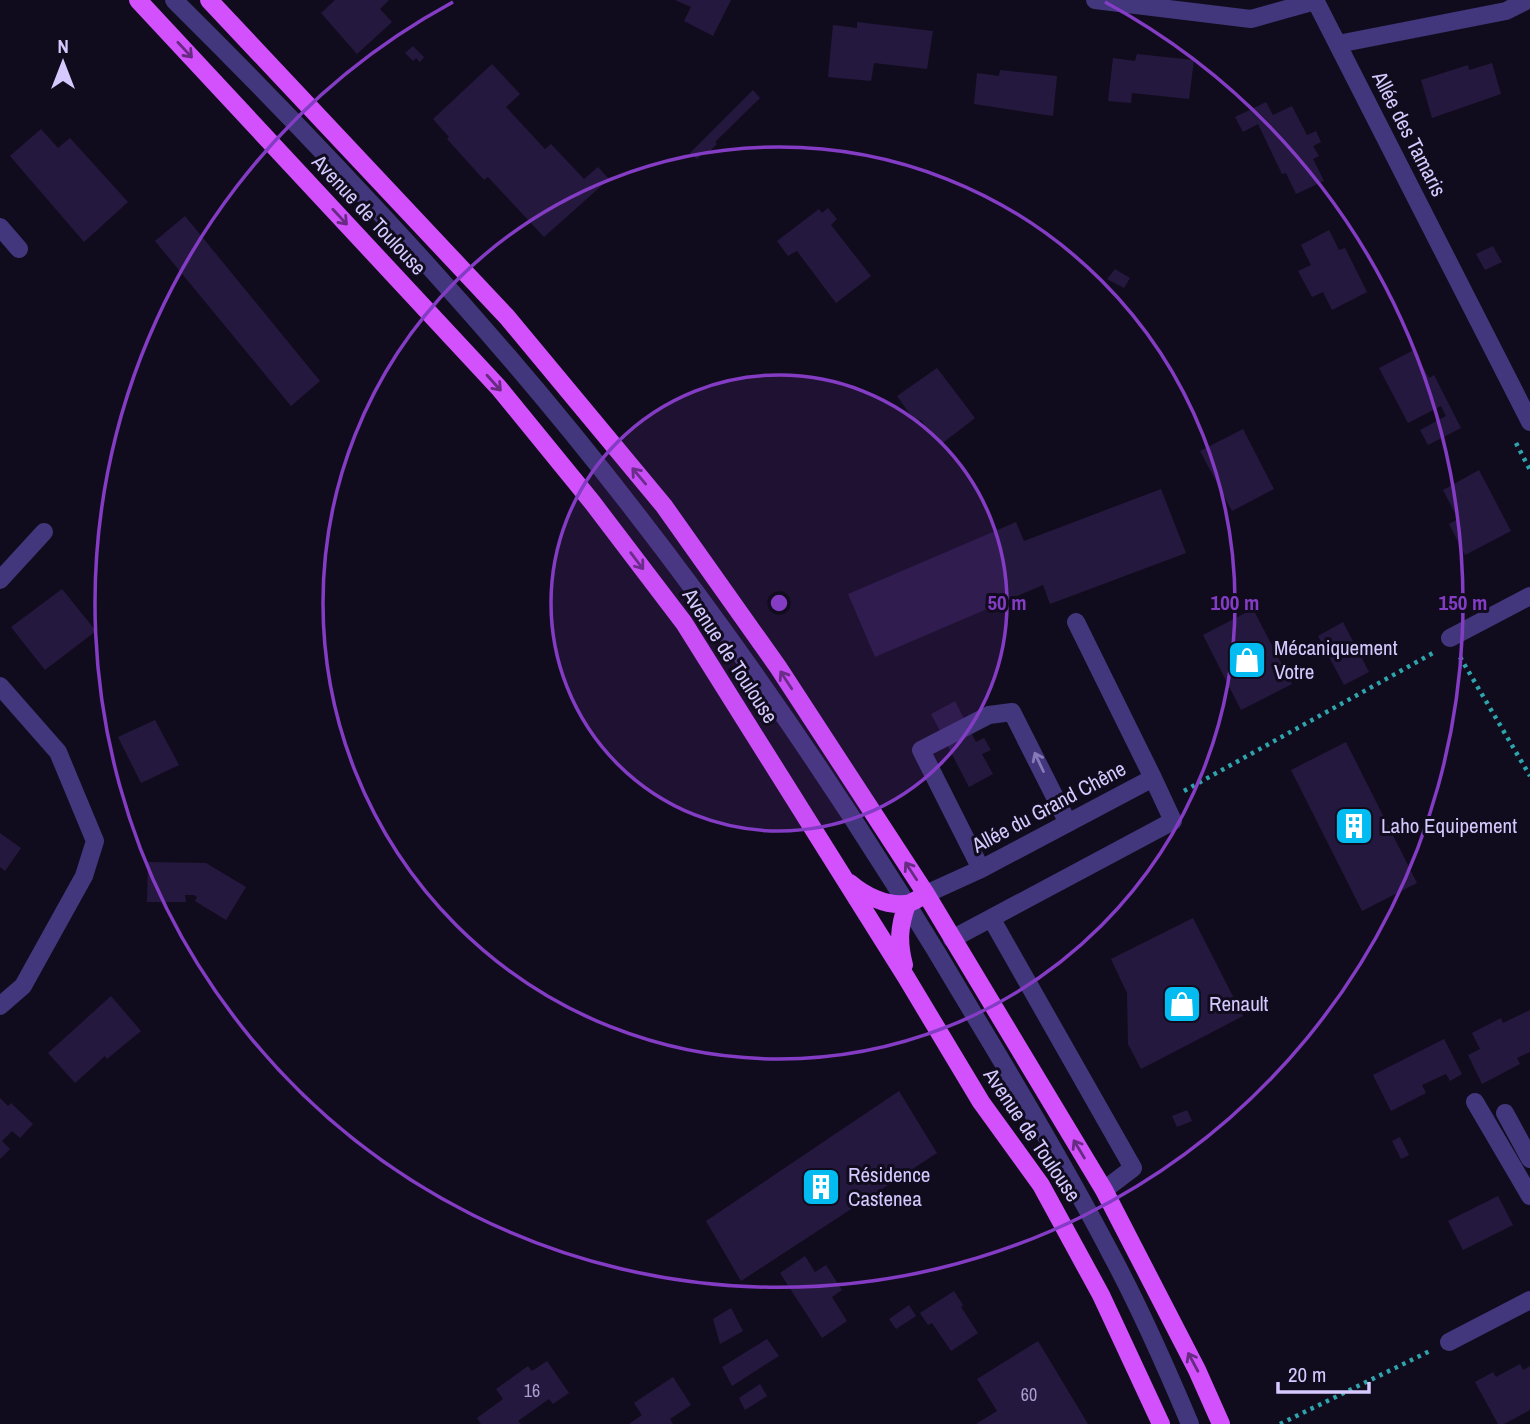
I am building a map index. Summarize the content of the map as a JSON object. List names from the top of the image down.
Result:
{
  "streets": {
    "main road": ["Avenue de Toulouse"],
    "street": ["Allée des Tamaris", "Allée du Grand Chêne"]
  },
  "crossings": [
    ["Avenue de Toulouse", "Allée du Grand Chêne"]
  ],
  "places": {
    "shop": ["Mécaniquement Votre", "Renault"],
    "building": ["Laho Equipement", "Résidence Castenea"]
  },
  "house_numbers": ["16", "60"],
  "scale_bar": "20 m",
  "north": "top",
  "rings": ["50 m", "100 m", "150 m"]
}
